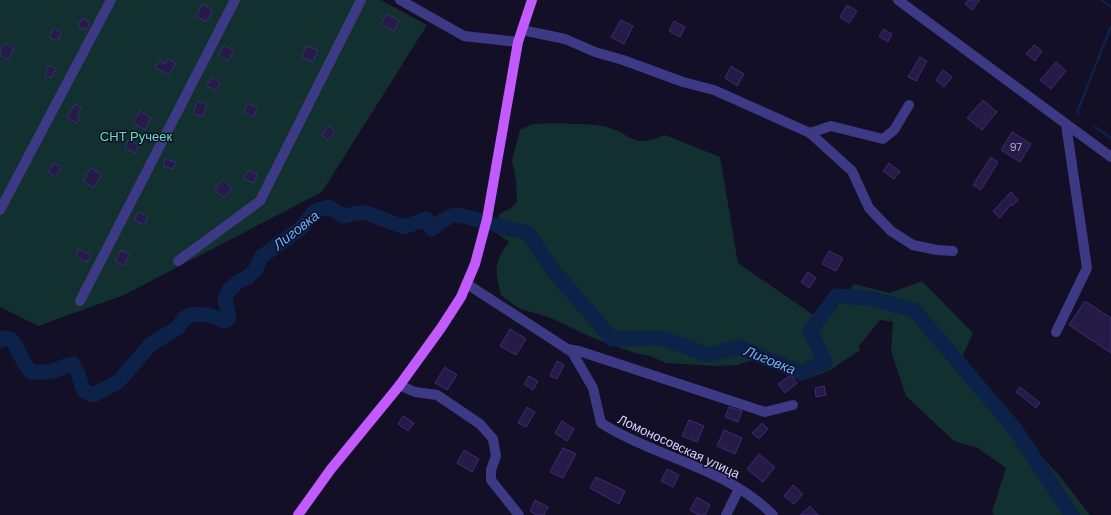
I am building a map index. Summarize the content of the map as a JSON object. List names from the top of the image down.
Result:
{
  "streets": {
    "street": ["Ломоносовская улица"]
  },
  "water": ["Лиговка"],
  "parks": ["СНТ Ручеек"],
  "house_numbers": ["97"]
}
